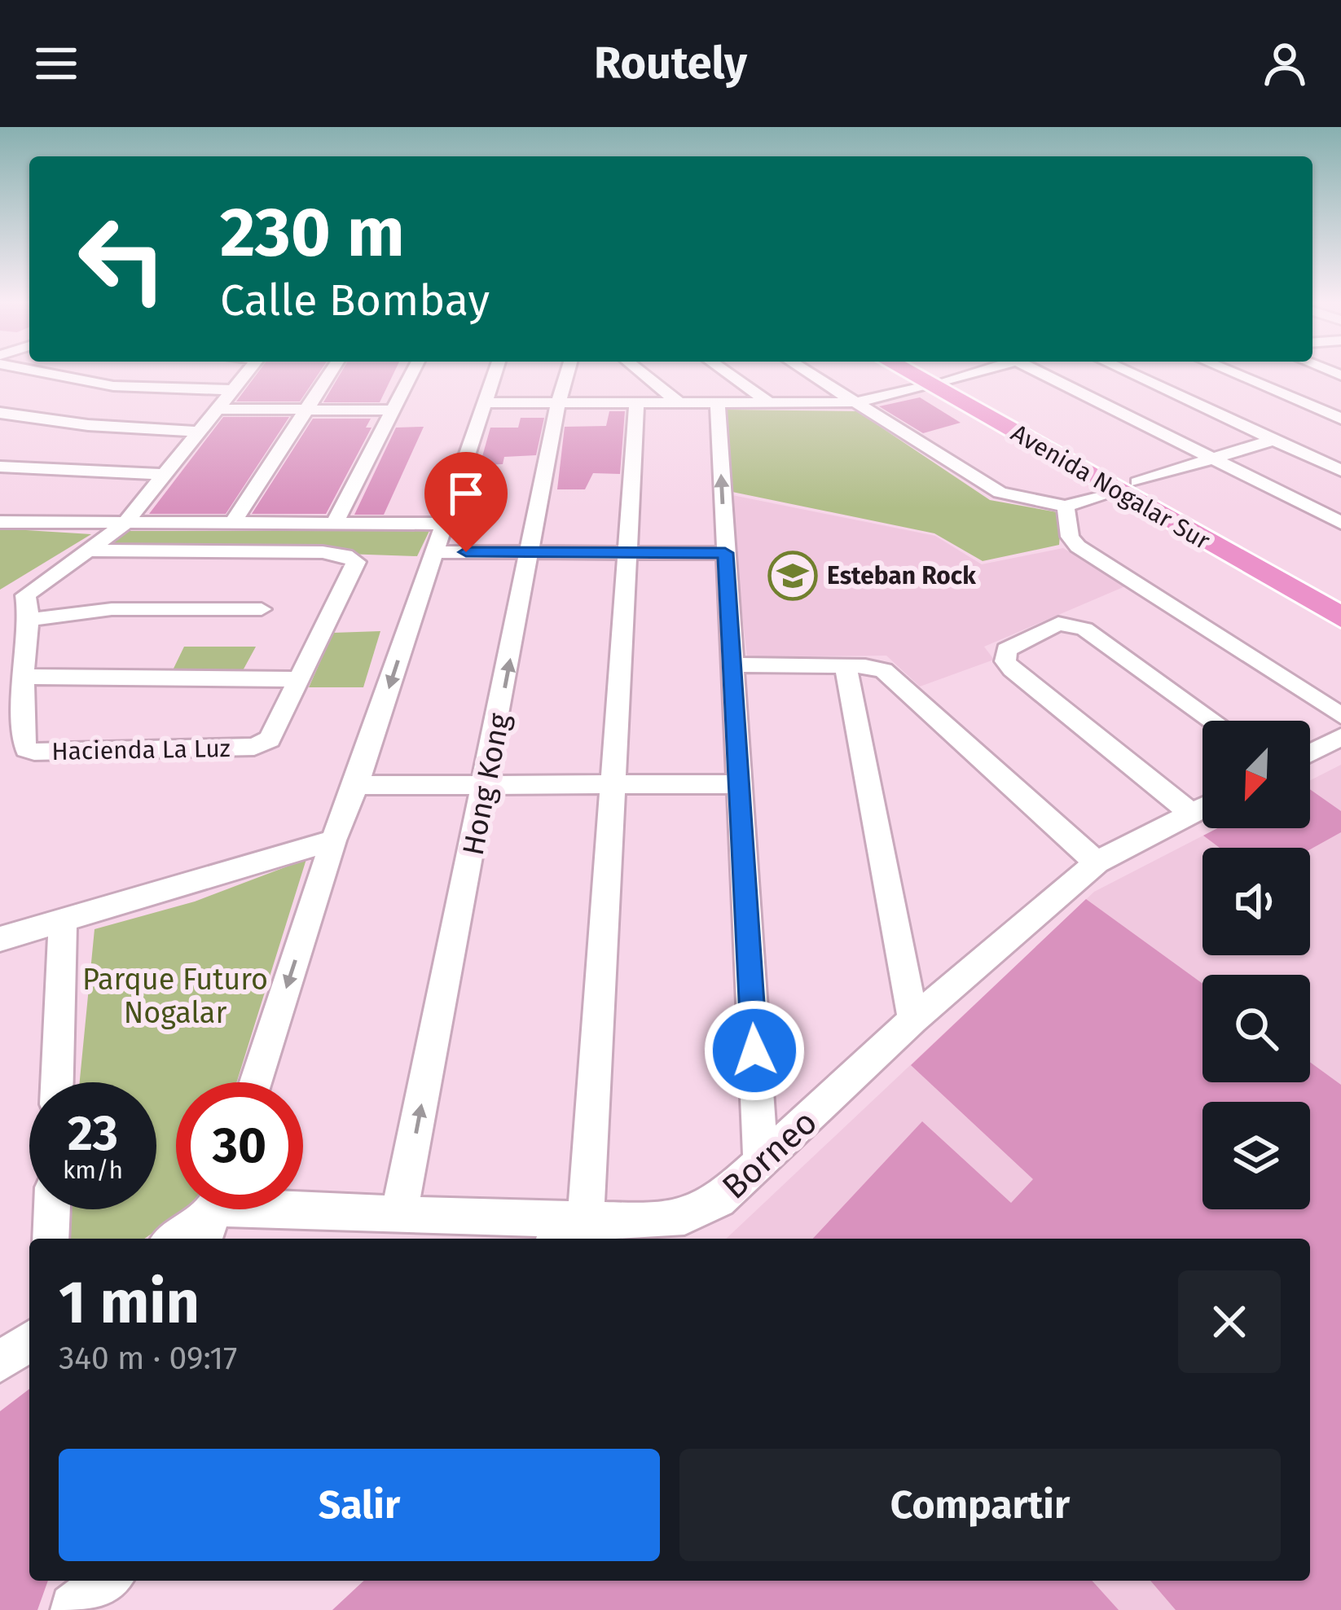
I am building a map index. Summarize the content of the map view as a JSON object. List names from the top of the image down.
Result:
{
  "streets": {
    "highway": ["Avenida Nogalar Sur"],
    "street": ["Hacienda La Luz", "Hong Kong", "Borneo"]
  },
  "crossings": [
    ["Hong Kong", "Borneo"]
  ],
  "parks": ["Parque Futuro Nogalar"],
  "places": {
    "school or university": ["Esteban Rock"]
  },
  "north": "bottom left",
  "page": {
    "header": "Routely",
    "turn": ["230 m", "Calle Bombay"],
    "speed": "23 km/h",
    "limit": "30",
    "heading": ["1 min", "340 m · 09:17"],
    "buttons": ["Salir", "Compartir"]
  }
}
